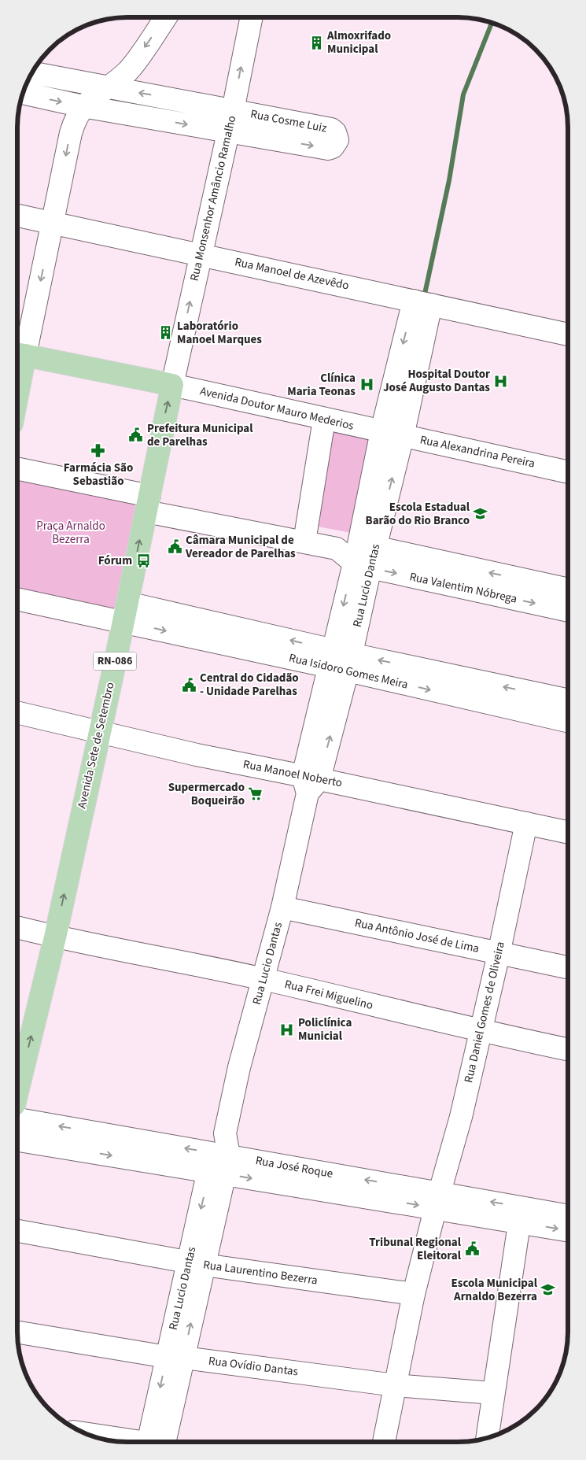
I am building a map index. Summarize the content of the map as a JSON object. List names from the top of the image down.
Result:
{
  "streets": {
    "main road": ["RN-086", "Avenida Sete de Setembro"],
    "street": [
      "Rua Cosme Luiz",
      "Rua Monsenhor Amâncio Ramalho",
      "Rua Manoel de Azevêdo",
      "Avenida Doutor Mauro Mederios",
      "Rua Alexandrina Pereira",
      "Rua Lucio Dantas",
      "Rua Valentim Nóbrega",
      "Rua Isidoro Gomes Meira",
      "Rua Manoel Noberto",
      "Rua Antônio José de Lima",
      "Rua Frei Miguelino",
      "Rua Daniel Gomes de Oliveira",
      "Rua José Roque",
      "Rua Laurentino Bezerra",
      "Rua Ovídio Dantas"
    ]
  },
  "crossings": [
    ["Rua Cosme Luiz", "Rua Monsenhor Amâncio Ramalho"],
    ["Rua Monsenhor Amâncio Ramalho", "Rua Manoel de Azevêdo"],
    ["Rua Monsenhor Amâncio Ramalho", "Avenida Doutor Mauro Mederios"],
    ["Rua Monsenhor Amâncio Ramalho", "Avenida Sete de Setembro"],
    ["Rua Manoel de Azevêdo", "Rua Lucio Dantas"],
    ["Avenida Doutor Mauro Mederios", "Rua Alexandrina Pereira"],
    ["Avenida Doutor Mauro Mederios", "Rua Lucio Dantas"],
    ["Avenida Doutor Mauro Mederios", "Avenida Sete de Setembro"],
    ["Rua Alexandrina Pereira", "Rua Lucio Dantas"],
    ["Rua Lucio Dantas", "Rua Valentim Nóbrega"],
    ["Rua Lucio Dantas", "Rua Isidoro Gomes Meira"],
    ["Rua Lucio Dantas", "Rua Manoel Noberto"],
    ["Rua Lucio Dantas", "Rua Antônio José de Lima"],
    ["Rua Lucio Dantas", "Rua Frei Miguelino"],
    ["Rua Lucio Dantas", "Rua José Roque"],
    ["Rua Lucio Dantas", "Rua Laurentino Bezerra"],
    ["Rua Lucio Dantas", "Rua Ovídio Dantas"],
    ["Rua Isidoro Gomes Meira", "Avenida Sete de Setembro"],
    ["Avenida Sete de Setembro", "Rua Manoel Noberto"],
    ["Avenida Sete de Setembro", "Rua Frei Miguelino"],
    ["Rua Manoel Noberto", "Rua Daniel Gomes de Oliveira"],
    ["Rua Antônio José de Lima", "Rua Daniel Gomes de Oliveira"],
    ["Rua Frei Miguelino", "Rua Daniel Gomes de Oliveira"],
    ["Rua Daniel Gomes de Oliveira", "Rua José Roque"],
    ["Rua Daniel Gomes de Oliveira", "Rua Laurentino Bezerra"],
    ["Rua Daniel Gomes de Oliveira", "Rua Ovídio Dantas"]
  ],
  "one_way": ["Avenida Sete de Setembro"],
  "parks": ["Praça Arnaldo Bezerra"],
  "places": {
    "building": ["Almoxrifado Municipal", "Laboratório Manoel Marques"],
    "hospital": ["Hospital Doutor José Augusto Dantas", "Clínica Maria Teonas", "Policlínica Municial"],
    "public building": [
      "Prefeitura Municipal de Parelhas",
      "Câmara Municipal de Vereador de Parelhas",
      "Central do Cidadão - Unidade Parelhas",
      "Tribunal Regional Eleitoral"
    ],
    "pharmacy": ["Farmácia São Sebastião"],
    "school or university": ["Escola Estadual Barão do Rio Branco", "Escola Municipal Arnaldo Bezerra"],
    "bus stop": ["Fórum"],
    "supermarket": ["Supermercado Boqueirão"]
  }
}
